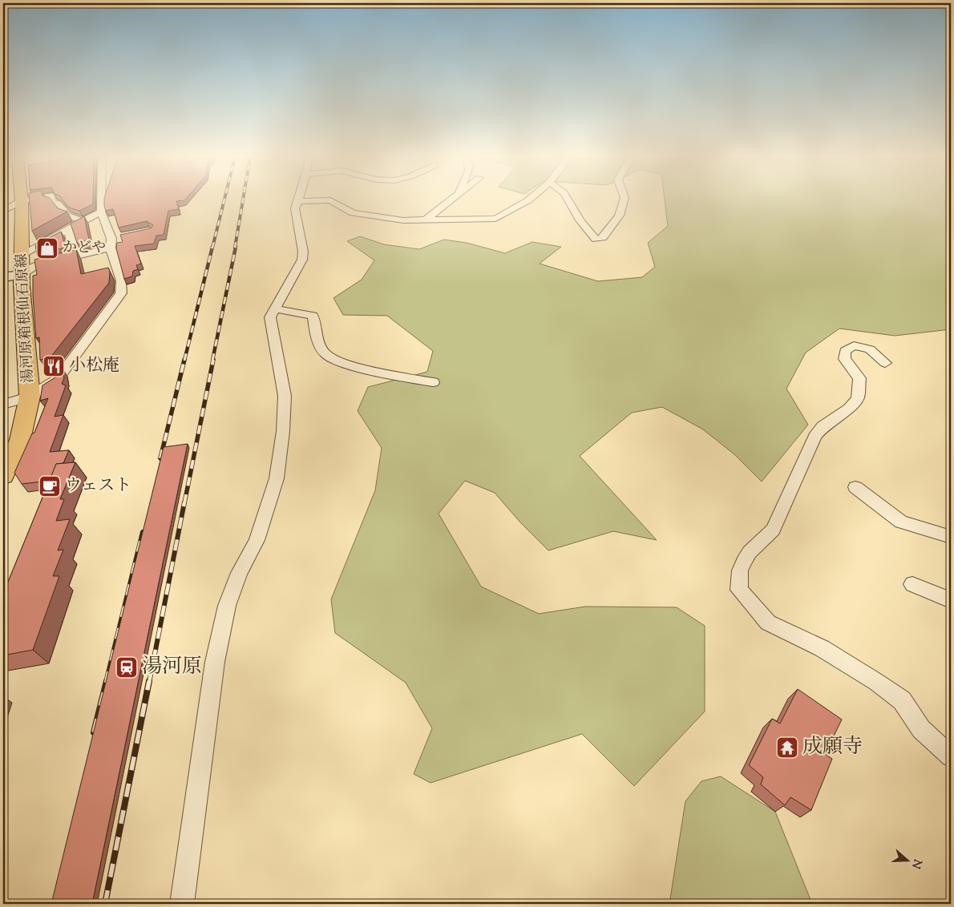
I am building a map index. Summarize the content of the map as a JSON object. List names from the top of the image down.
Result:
{
  "streets": {
    "main road": ["湯河原箱根仙石原線"]
  },
  "places": {
    "shop": ["かどや"],
    "restaurant": ["小松庵"],
    "cafe": ["ウェスト"],
    "station": ["湯河原"],
    "temple": ["成願寺"]
  },
  "north": "right"
}
